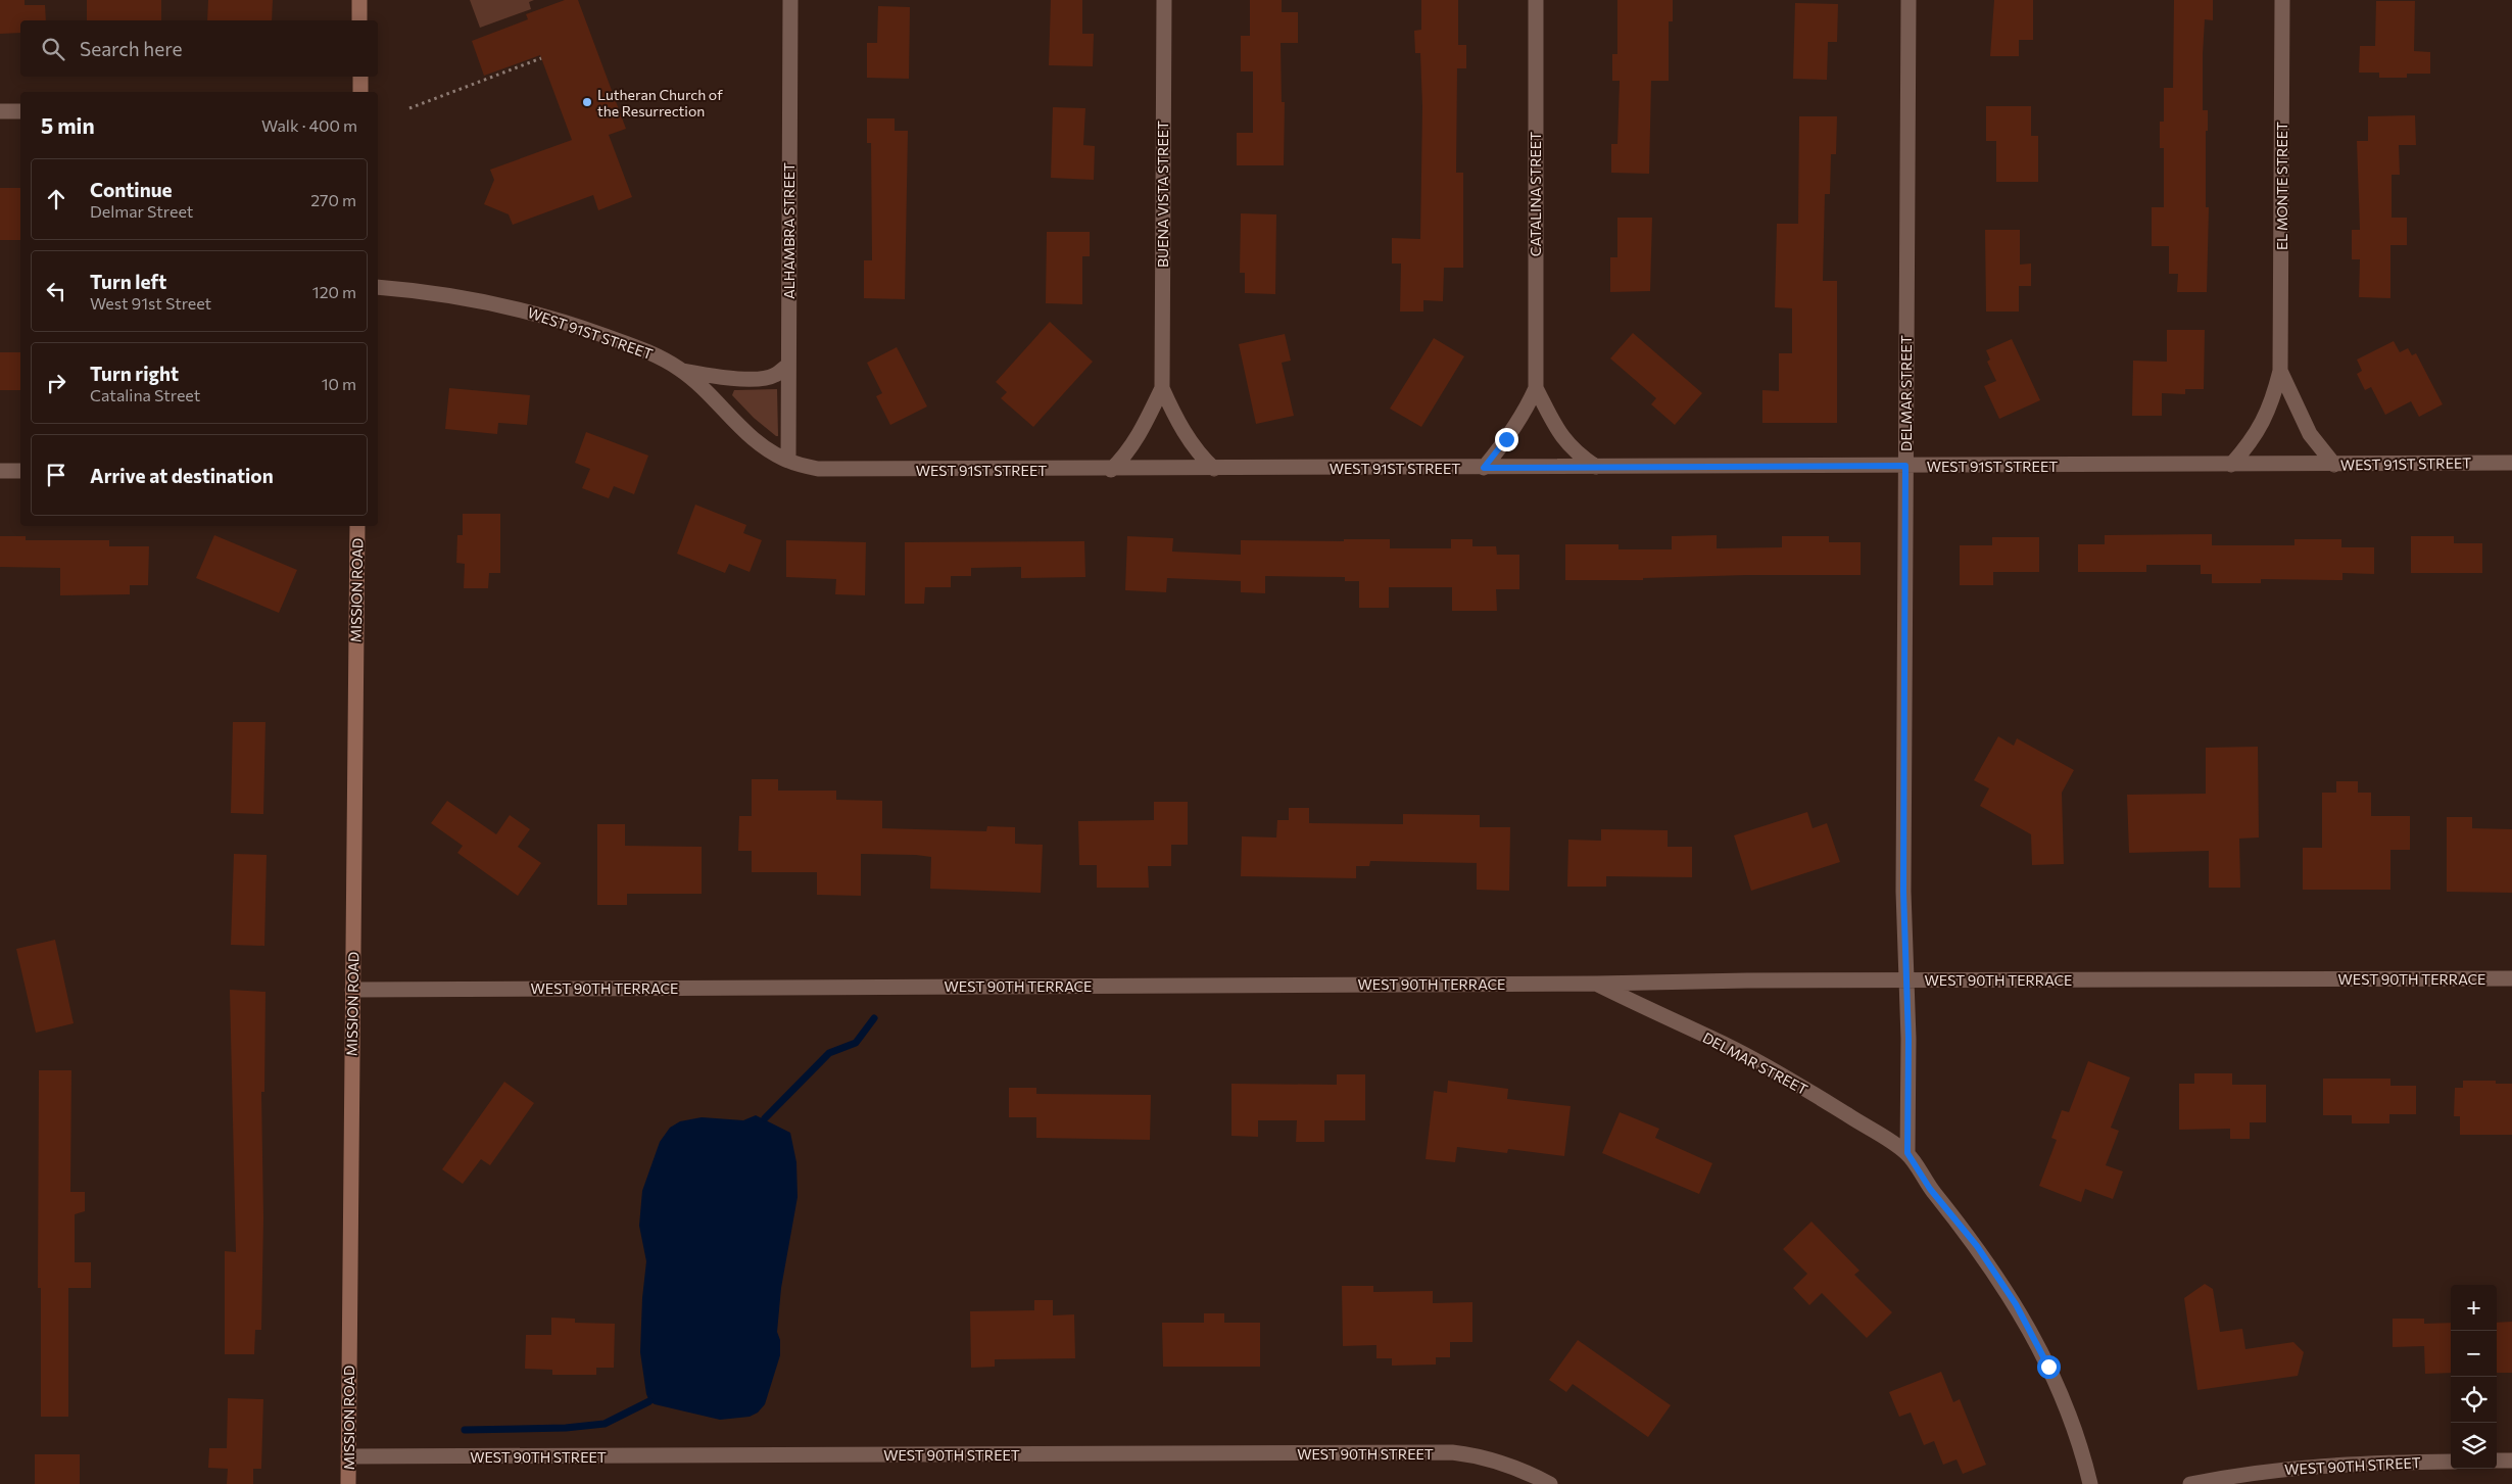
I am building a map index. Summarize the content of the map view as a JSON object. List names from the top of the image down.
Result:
{
  "streets": {
    "main road": ["MISSION ROAD"],
    "street": [
      "EL MONTE STREET",
      "BUENA VISTA STREET",
      "CATALINA STREET",
      "ALHAMBRA STREET",
      "WEST 91ST STREET",
      "DELMAR STREET",
      "WEST 90TH TERRACE",
      "WEST 90TH STREET"
    ]
  },
  "crossings": [
    ["EL MONTE STREET", "WEST 91ST STREET"],
    ["BUENA VISTA STREET", "WEST 91ST STREET"],
    ["CATALINA STREET", "WEST 91ST STREET"],
    ["ALHAMBRA STREET", "WEST 91ST STREET"],
    ["WEST 91ST STREET", "DELMAR STREET"],
    ["DELMAR STREET", "WEST 90TH TERRACE"],
    ["MISSION ROAD", "WEST 90TH TERRACE"],
    ["MISSION ROAD", "WEST 90TH STREET"]
  ],
  "places": ["Lutheran Church of the Resurrection"],
  "page": {
    "search": "Search here",
    "heading": ["5 min", "Walk · 400 m"],
    "list": [
      ["Continue", "Delmar Street", "270 m"],
      ["Turn left", "West 91st Street", "120 m"],
      ["Turn right", "Catalina Street", "10 m"],
      "Arrive at destination"
    ],
    "map_buttons": ["+", "−"]
  }
}
